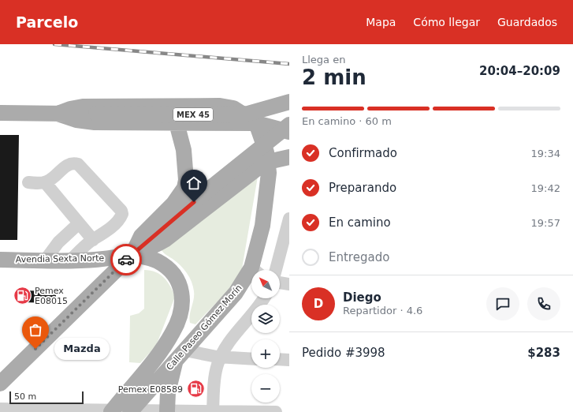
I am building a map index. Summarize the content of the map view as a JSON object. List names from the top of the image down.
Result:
{
  "streets": {
    "main road": ["MEX 45", "Avendia Sexta Norte", "Calle Paseo Gómez Morín"]
  },
  "crossings": [
    ["Avendia Sexta Norte", "Calle Paseo Gómez Morín"]
  ],
  "places": {
    "fuel station": ["Pemex E08015", "Pemex E08589"],
    "other": ["Mazda"]
  },
  "scale_bar": "50 m",
  "north": "top left",
  "page": {
    "header": "Parcelo",
    "nav": ["Mapa", "Cómo llegar", "Guardados"],
    "heading": ["2 min", "Llega en", "20:04–20:09"],
    "panel": [
      "Diego",
      "Repartidor · 4.6",
      "Pedido #3998",
      "$283"
    ],
    "bar": "En camino · 60 m",
    "list": [
      ["Confirmado", "19:34"],
      ["Preparando", "19:42"],
      ["En camino", "19:57"],
      "Entregado"
    ],
    "map_buttons": ["+", "−"],
    "round": "D",
    "bubble": "Mazda",
    "scale": "50 m"
  }
}
